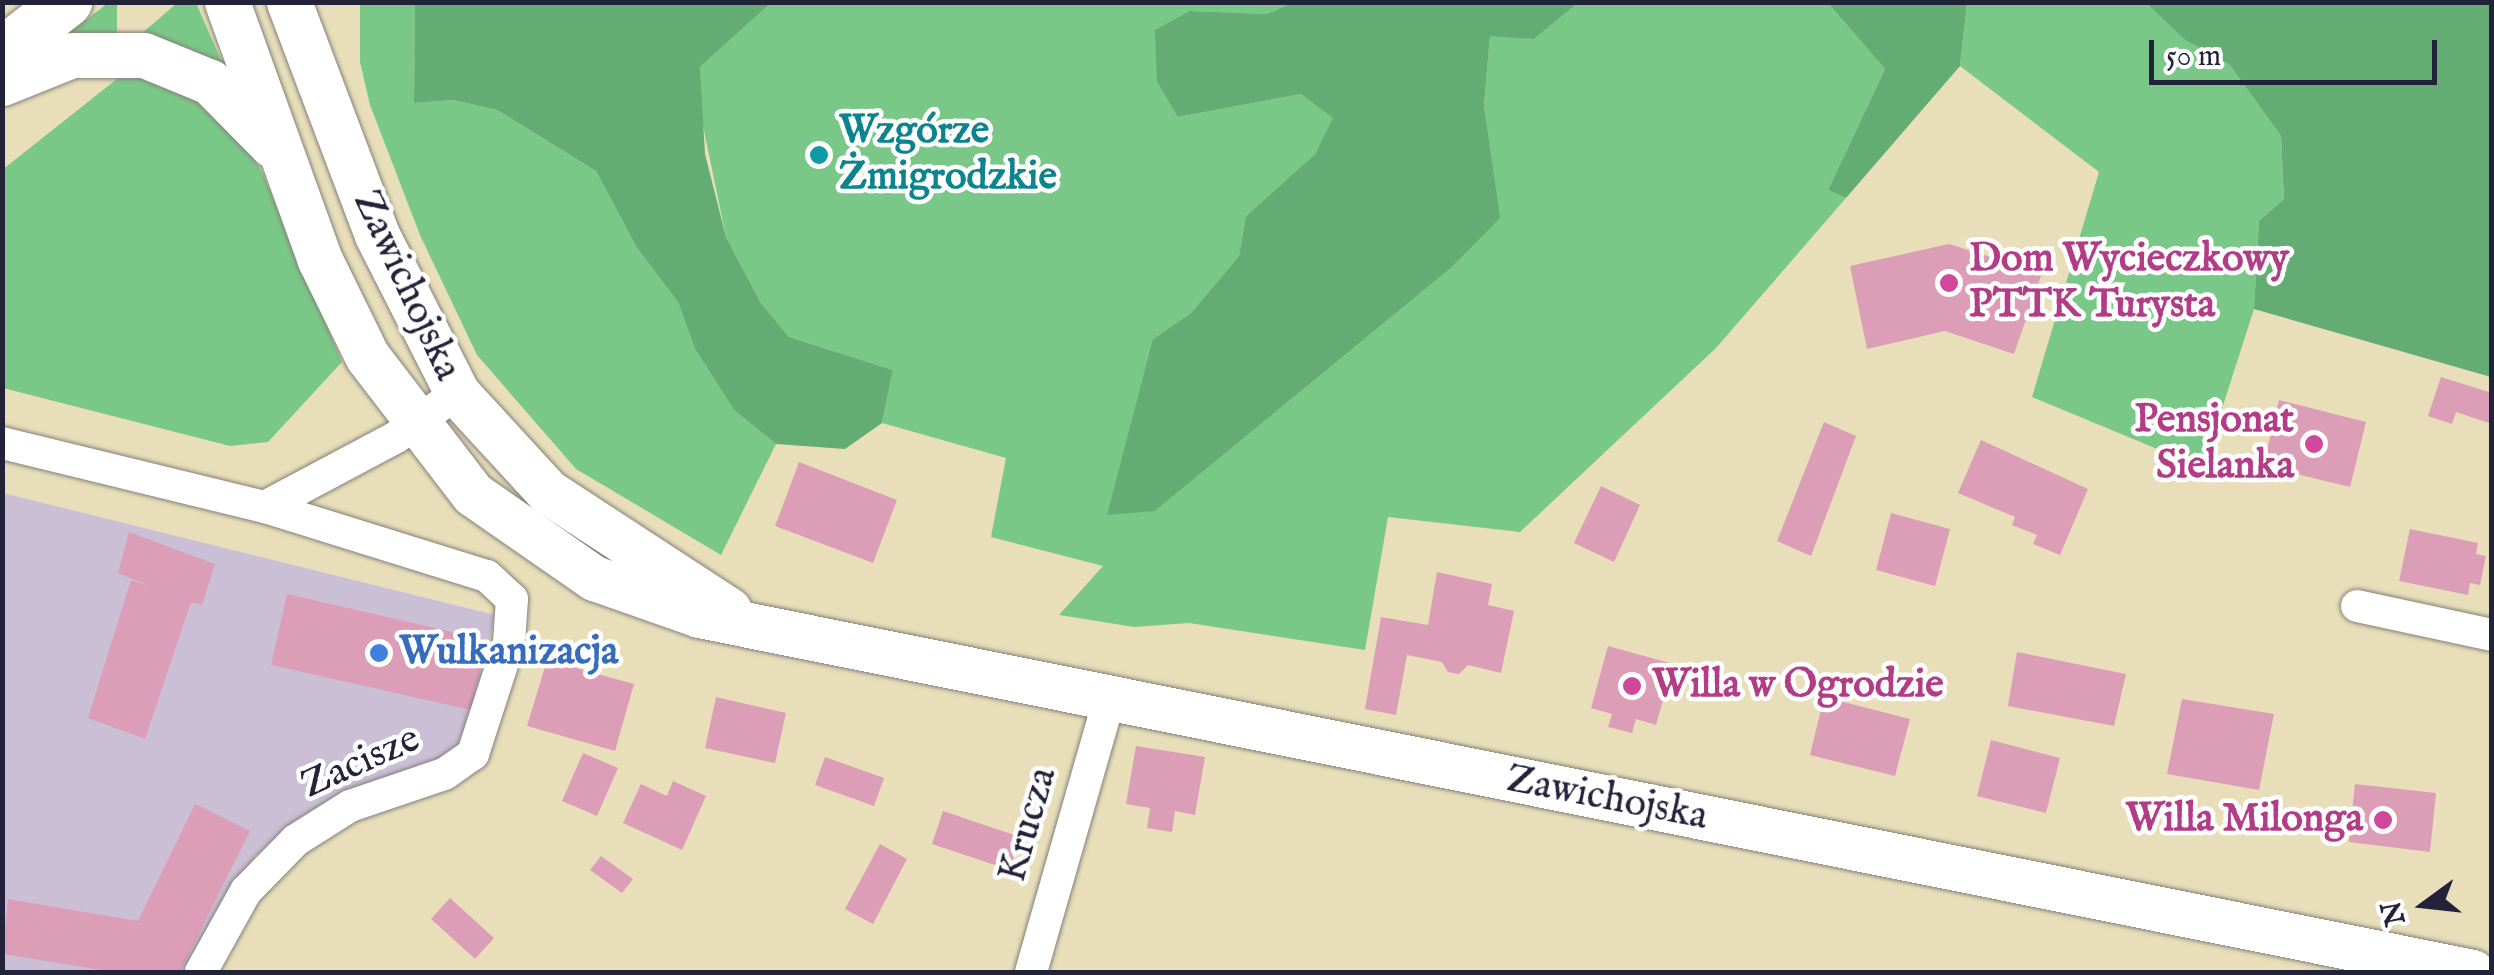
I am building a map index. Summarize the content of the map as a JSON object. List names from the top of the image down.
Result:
{
  "streets": {
    "street": ["Zawichojska", "Zacisze", "Krucza"]
  },
  "crossings": [
    ["Zawichojska", "Krucza"]
  ],
  "places": [
    "Wzgórze Żmigrodzkie",
    "Dom Wycieczkowy PTTK Turysta",
    "Pensjonat Sielanka",
    "Wulkanizacja",
    "Willa w Ogrodzie",
    "Willa Milonga"
  ],
  "scale_bar": "50 m",
  "north": "left"
}
